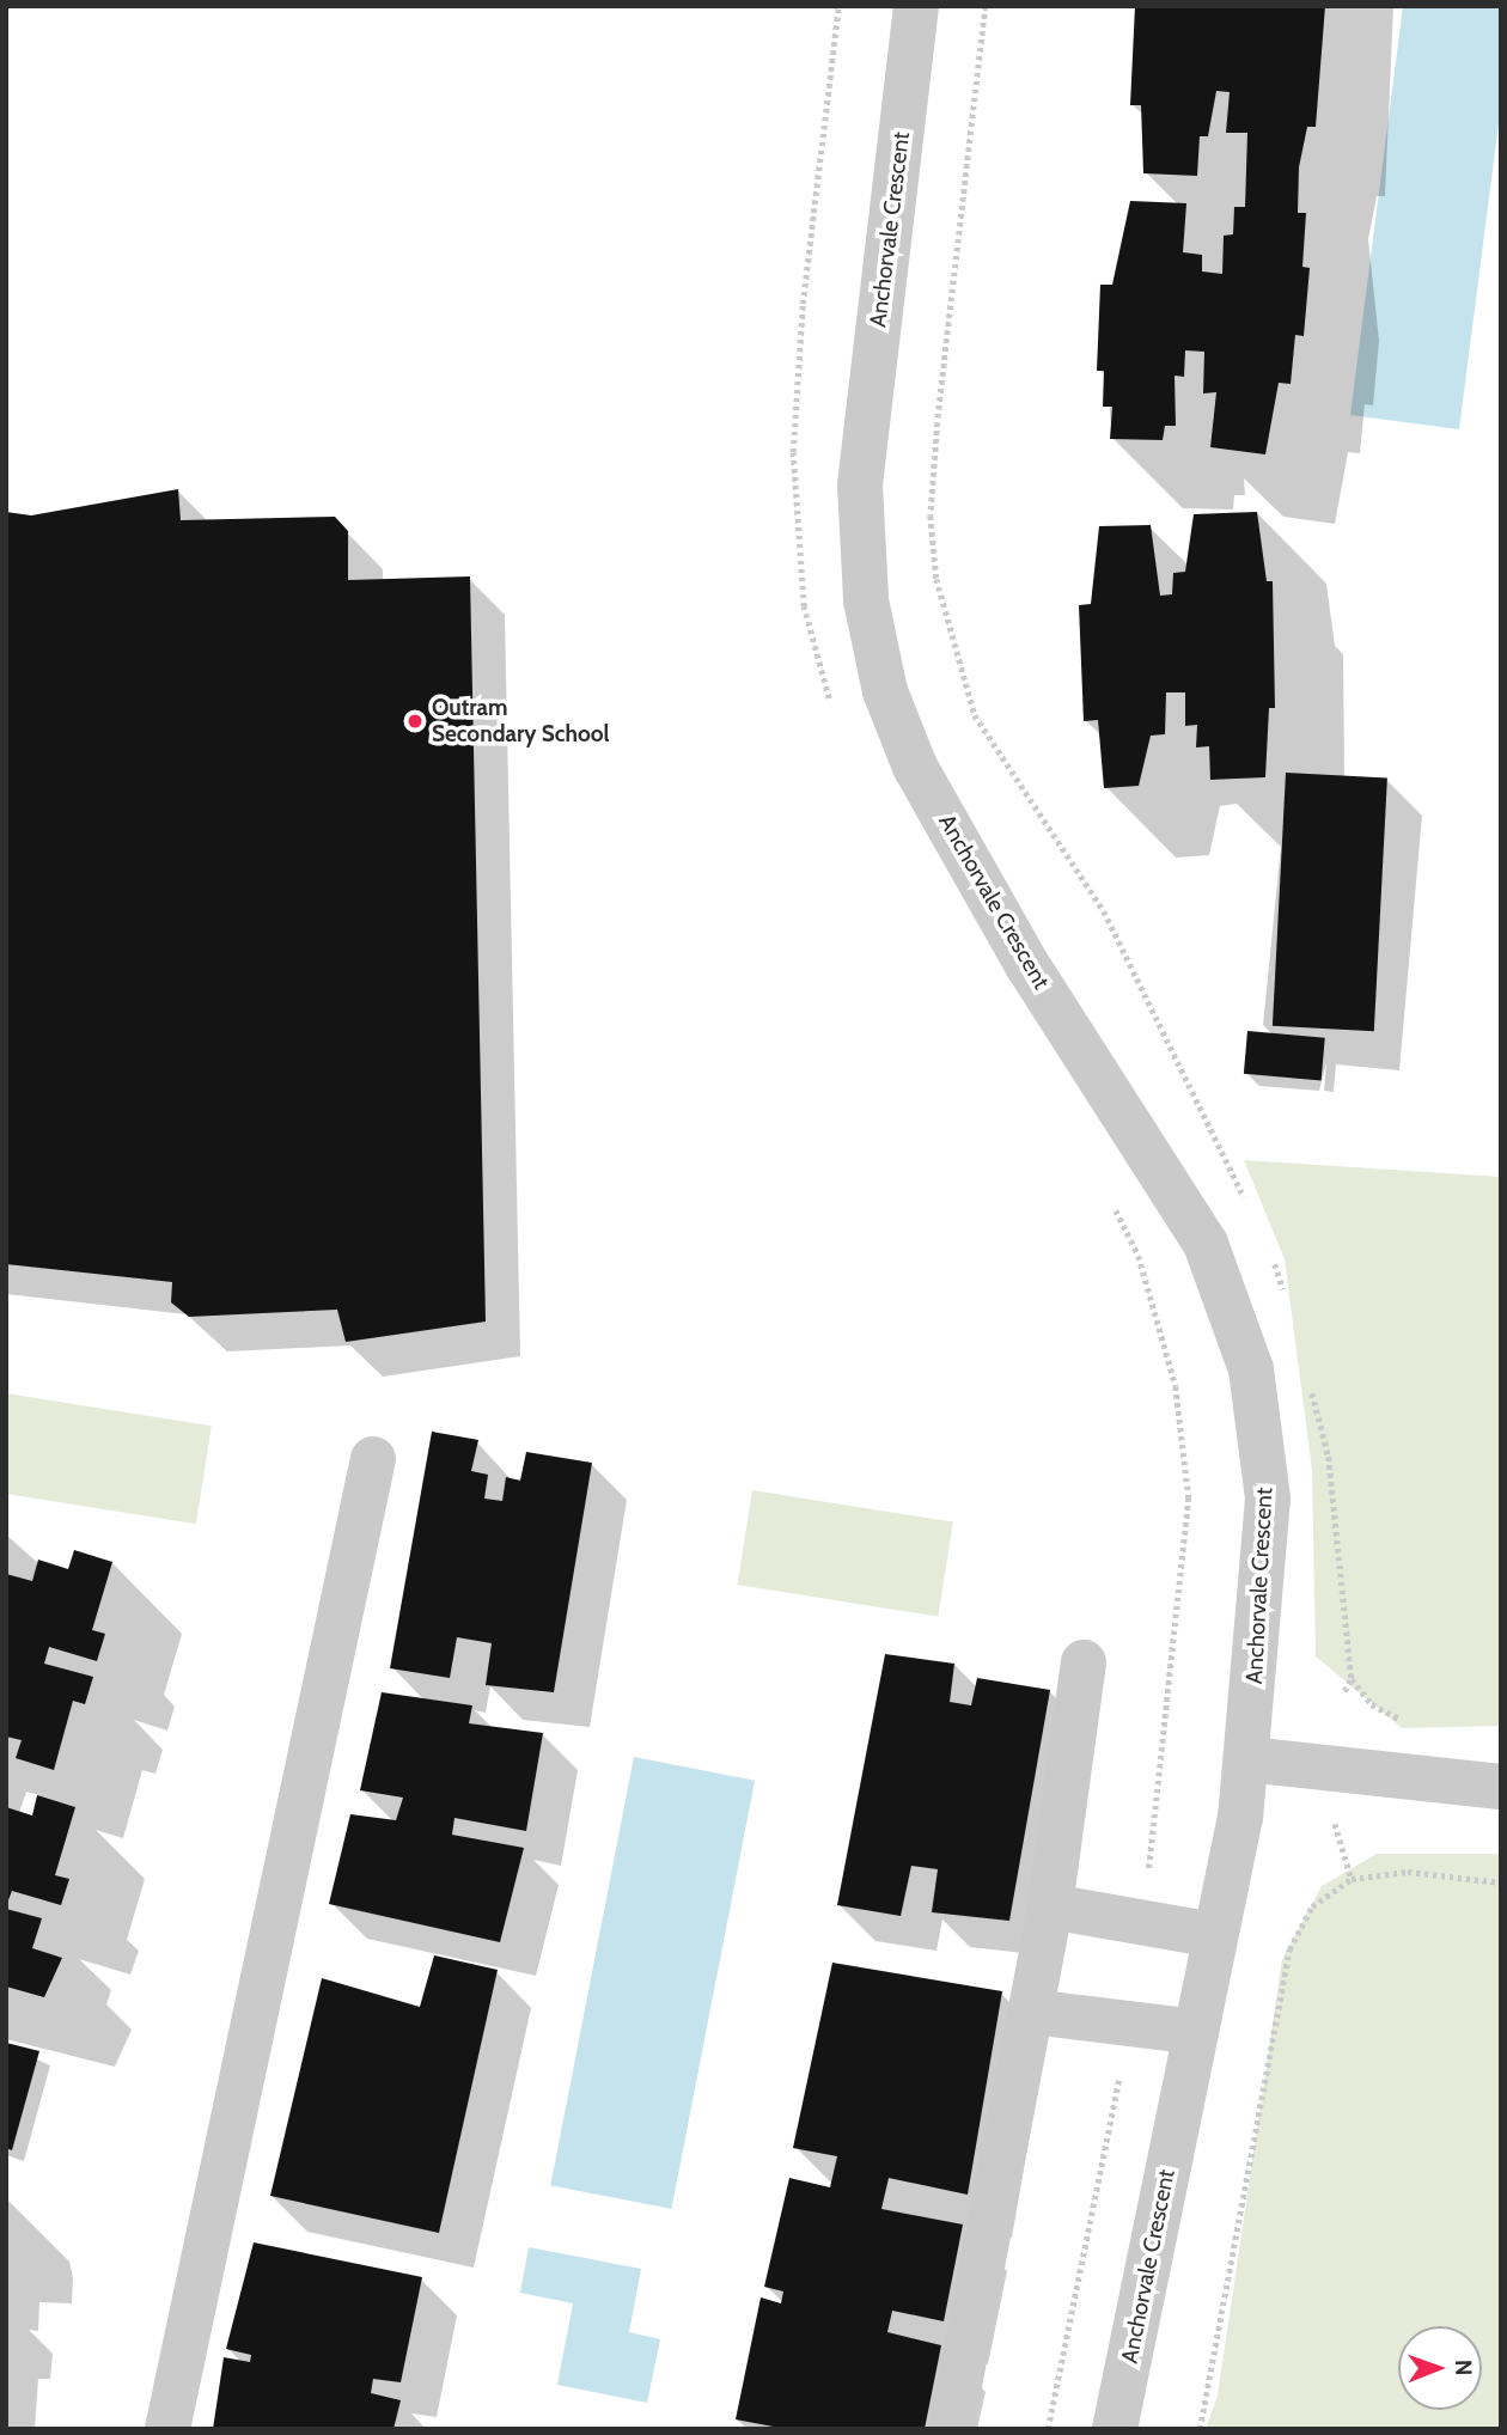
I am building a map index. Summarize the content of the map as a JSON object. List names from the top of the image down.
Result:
{
  "streets": {
    "street": ["Anchorvale Crescent"]
  },
  "places": ["Outram Secondary School"],
  "north": "right"
}
